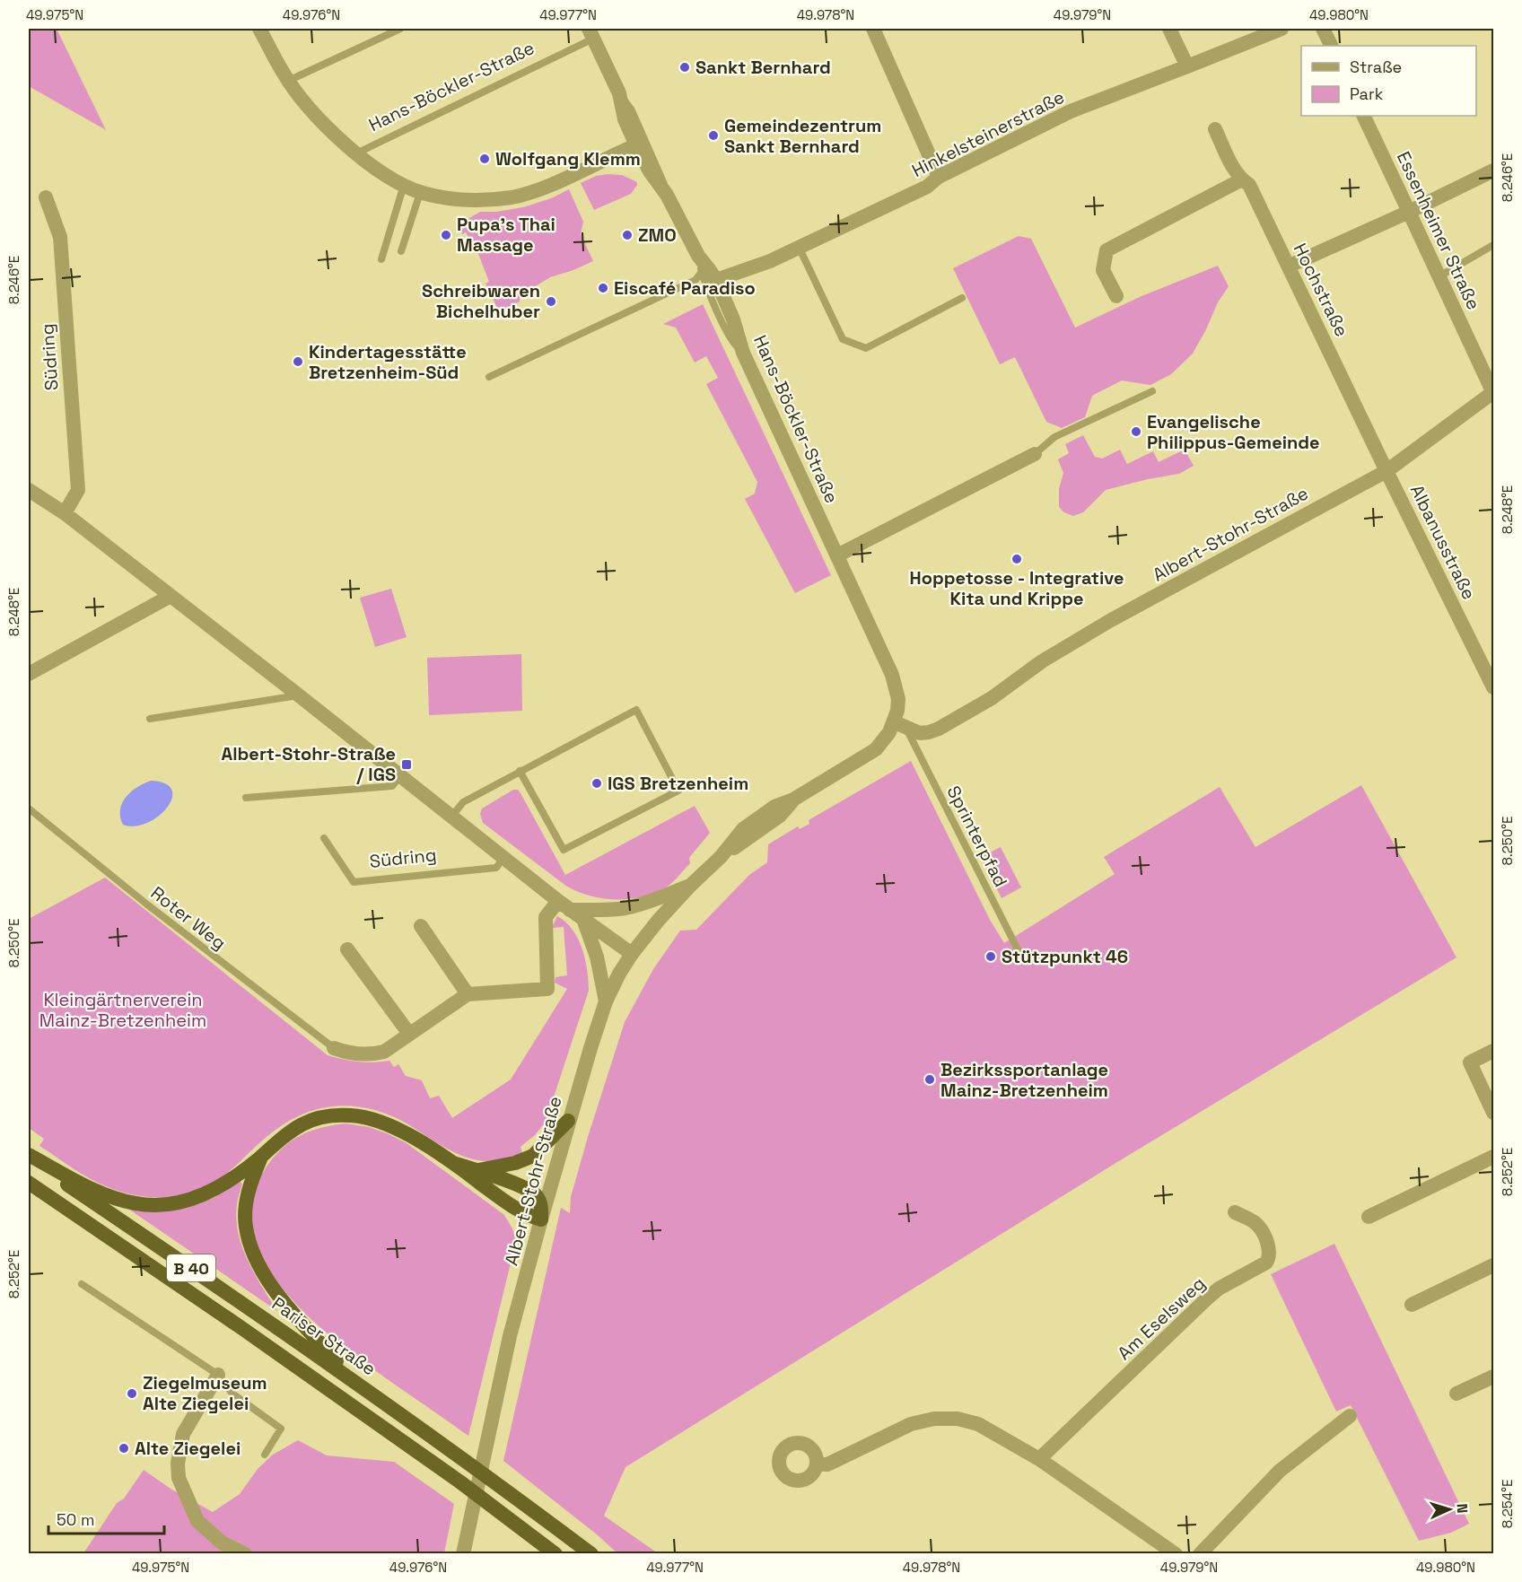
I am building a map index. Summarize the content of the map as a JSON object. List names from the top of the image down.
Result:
{
  "streets": {
    "highway": ["B 40", "Pariser Straße"],
    "street": [
      "Hans-Böckler-Straße",
      "Hinkelsteinerstraße",
      "Essenheimer Straße",
      "Hochstraße",
      "Südring",
      "Albert-Stohr-Straße",
      "Albanusstraße",
      "Am Eselsweg"
    ],
    "lane": ["Sprinterpfad", "Roter Weg"]
  },
  "crossings": [
    ["Hans-Böckler-Straße", "Hinkelsteinerstraße"],
    ["Hans-Böckler-Straße", "Albert-Stohr-Straße"],
    ["Hans-Böckler-Straße", "Sprinterpfad"],
    ["Essenheimer Straße", "Albert-Stohr-Straße"],
    ["Hochstraße", "Albert-Stohr-Straße"],
    ["Hochstraße", "Albanusstraße"],
    ["Albert-Stohr-Straße", "Albanusstraße"],
    ["Albert-Stohr-Straße", "Sprinterpfad"],
    ["Albert-Stohr-Straße", "B 40"],
    ["B 40", "Pariser Straße"]
  ],
  "parks": ["Kleingärtnerverein Mainz-Bretzenheim"],
  "places": {
    "other": [
      "Sankt Bernhard",
      "Gemeindezentrum Sankt Bernhard",
      "Wolfgang Klemm",
      "Pupa's Thai Massage",
      "ZMO",
      "Eiscafé Paradiso",
      "Schreibwaren Bichelhuber",
      "Kindertagesstätte Bretzenheim-Süd",
      "Evangelische Philippus-Gemeinde",
      "Hoppetosse - Integrative Kita und Krippe",
      "IGS Bretzenheim",
      "Stützpunkt 46",
      "Bezirkssportanlage Mainz-Bretzenheim",
      "Ziegelmuseum Alte Ziegelei",
      "Alte Ziegelei"
    ],
    "transit": ["Albert-Stohr-Straße / IGS"]
  },
  "legend": ["Straße", "Park"],
  "scale_bar": "50 m",
  "north": "right",
  "coordinates": [
    "49.975°N",
    "49.976°N",
    "49.977°N",
    "49.978°N",
    "49.979°N",
    "49.980°N",
    "8.246°E",
    "8.248°E",
    "8.250°E",
    "8.252°E",
    "8.254°E"
  ]
}
